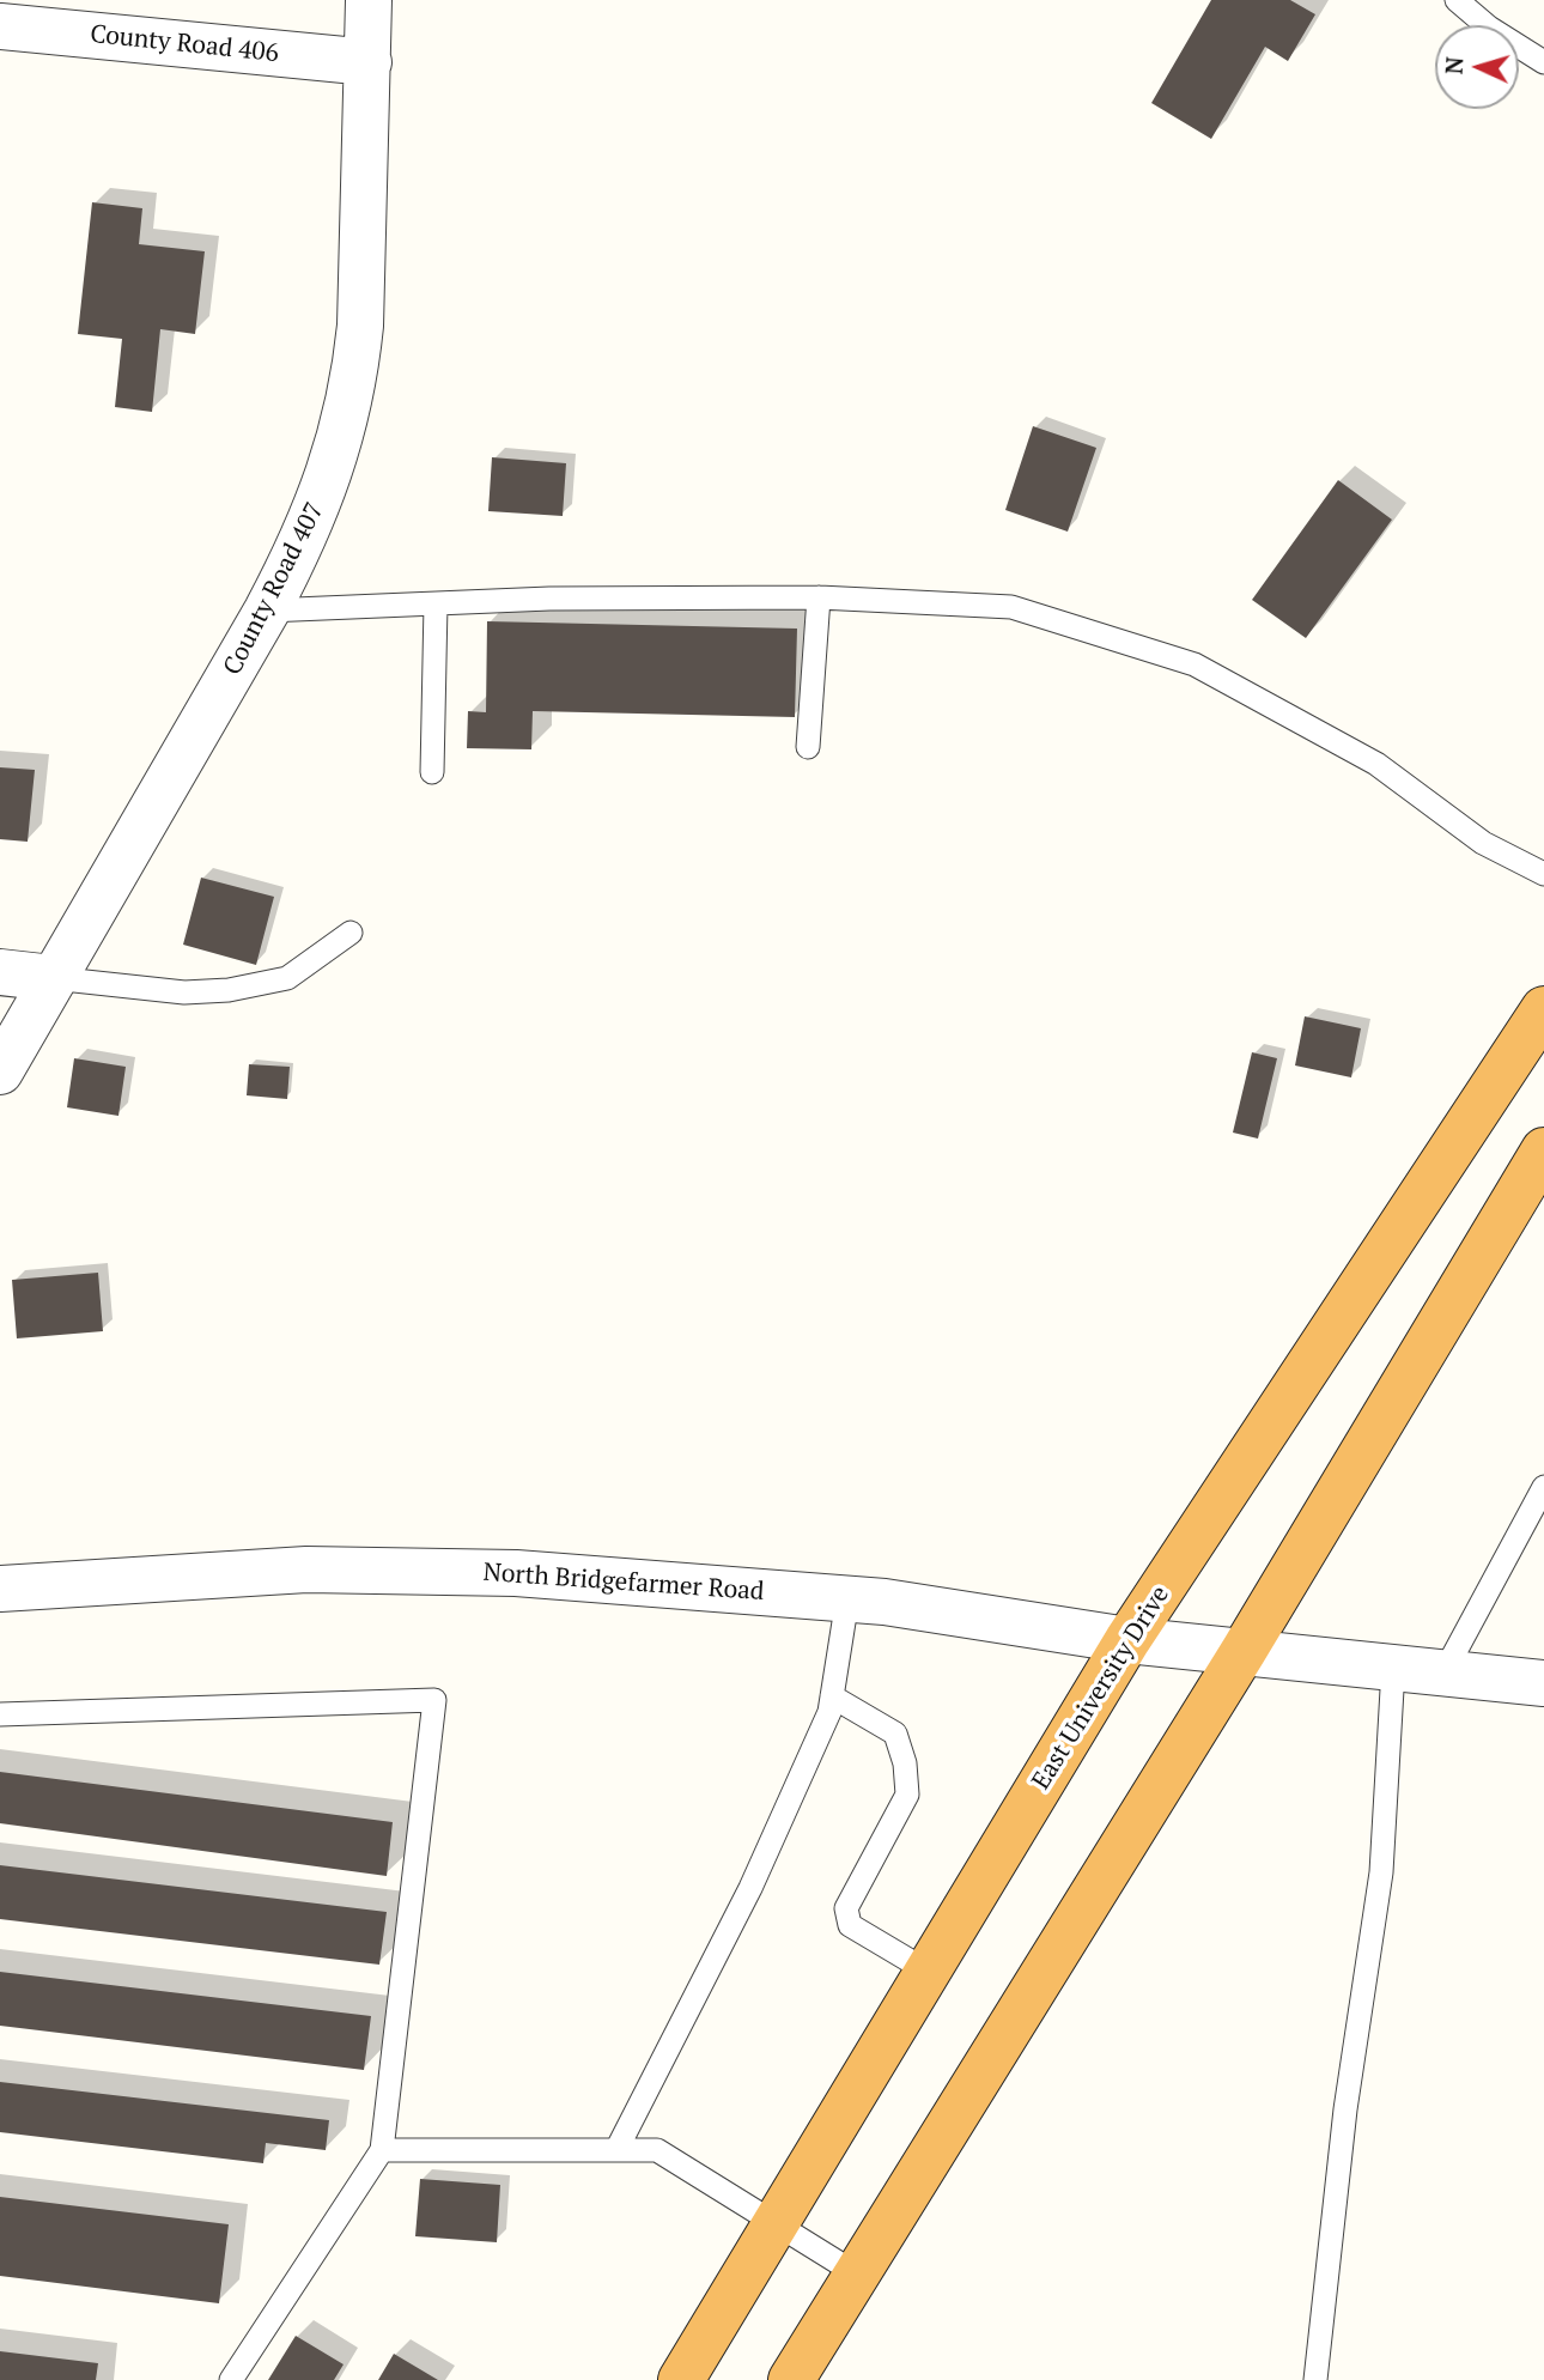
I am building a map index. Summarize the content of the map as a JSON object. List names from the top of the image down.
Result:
{
  "streets": {
    "highway": ["East University Drive"],
    "street": ["County Road 406", "County Road 407", "North Bridgefarmer Road"]
  },
  "crossings": [
    ["County Road 406", "County Road 407"],
    ["North Bridgefarmer Road", "East University Drive"]
  ],
  "north": "left"
}
